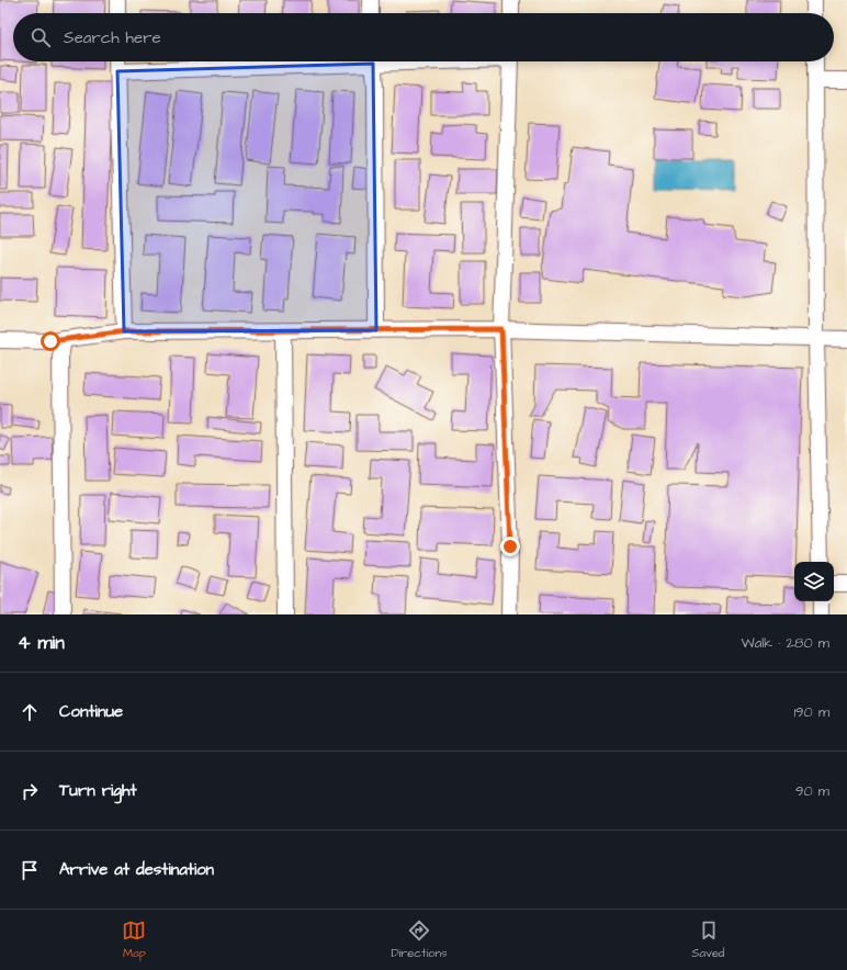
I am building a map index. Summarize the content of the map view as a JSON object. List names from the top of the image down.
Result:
{
  "page": {
    "search": "Search here",
    "heading": ["4 min", "Walk · 280 m"],
    "list": [
      ["Continue", "190 m"],
      ["Turn right", "90 m"],
      "Arrive at destination"
    ],
    "nav": ["Map", "Directions", "Saved"]
  }
}
